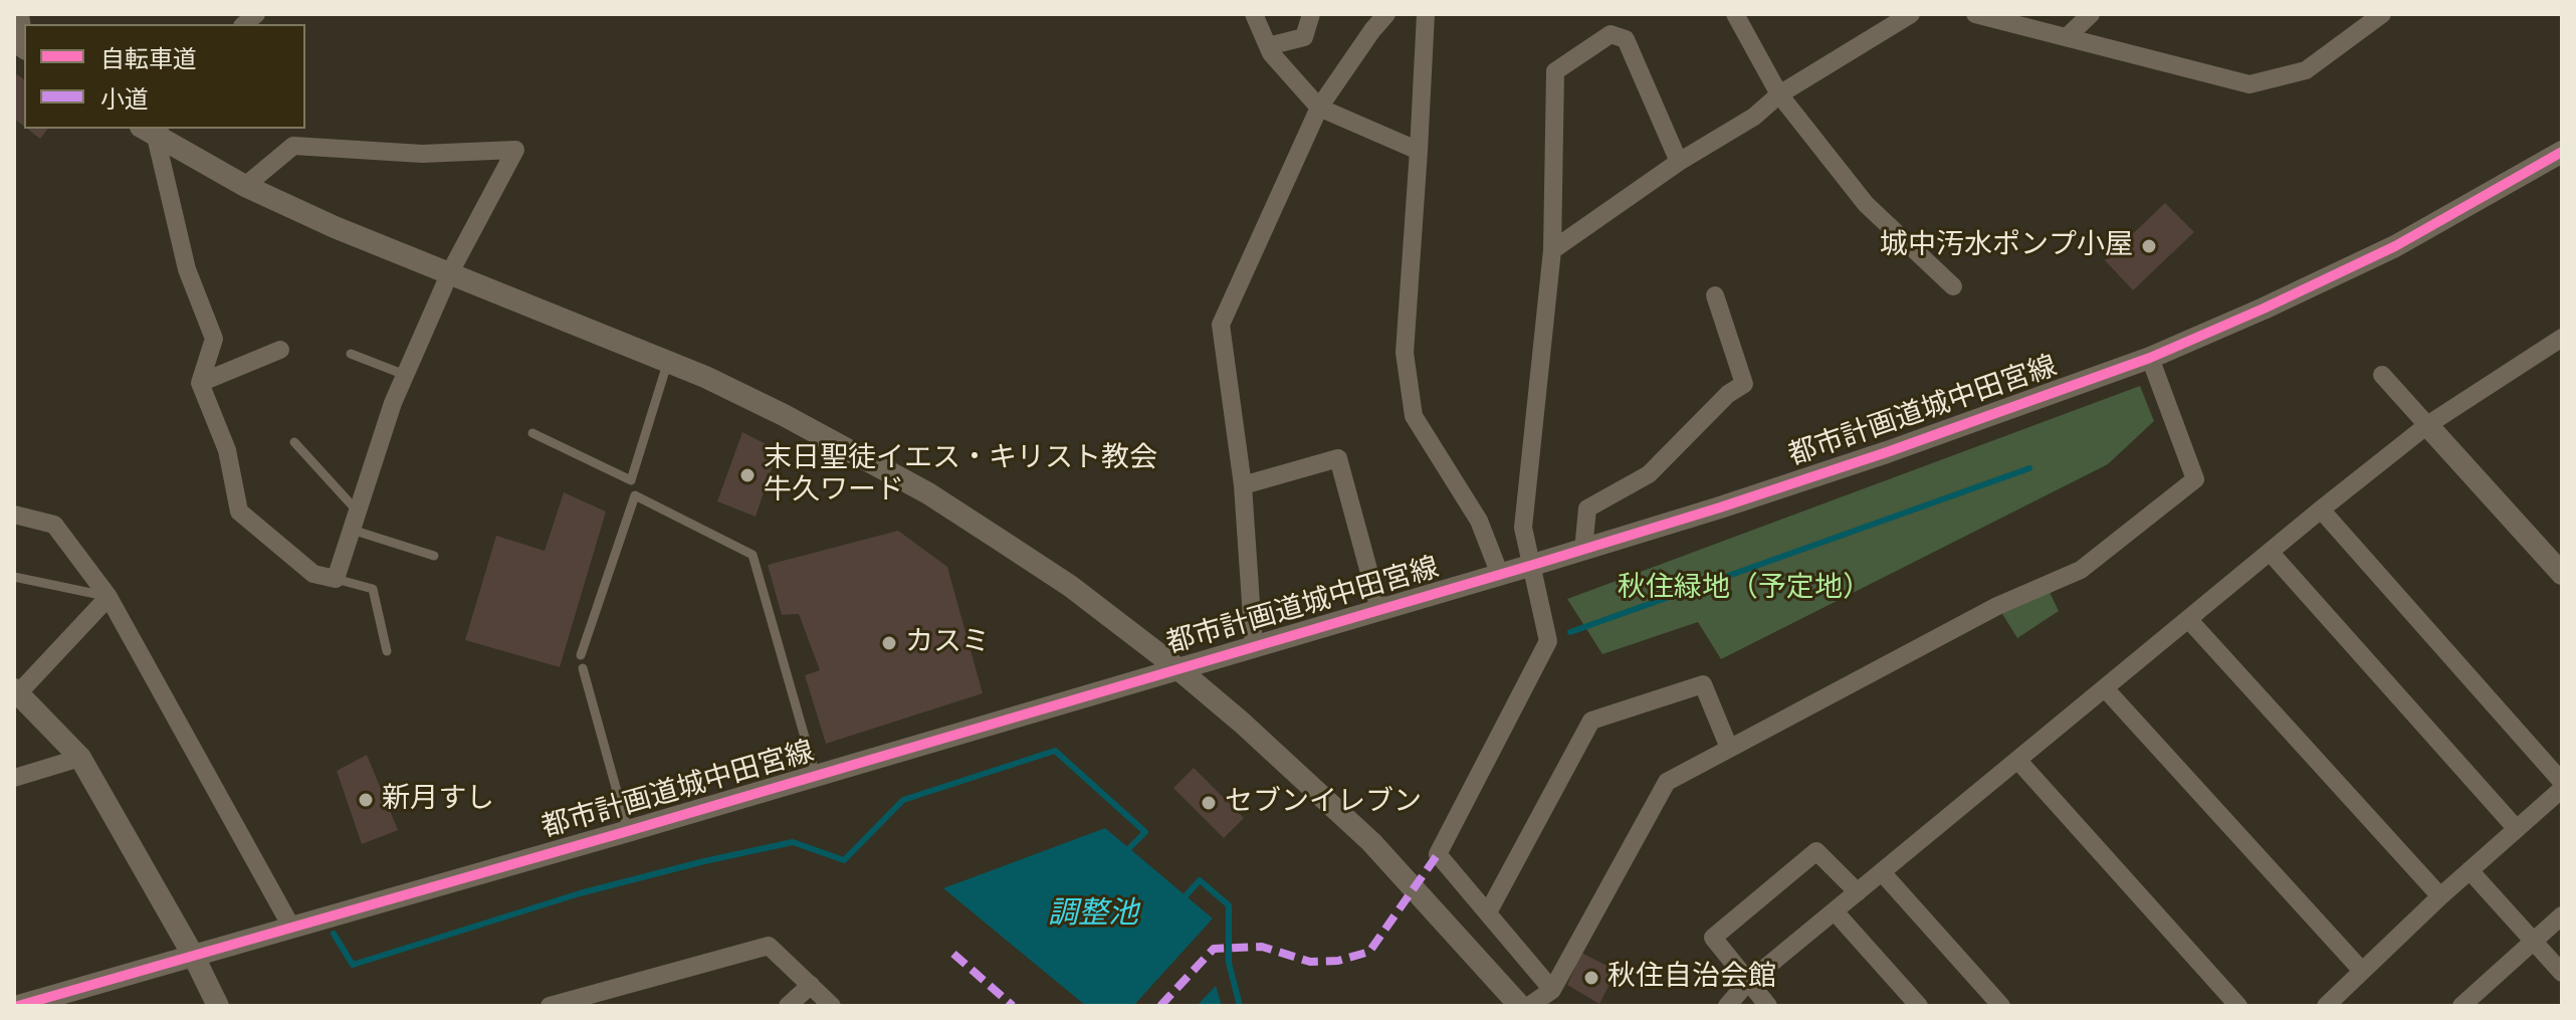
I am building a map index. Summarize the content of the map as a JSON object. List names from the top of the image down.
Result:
{
  "streets": {
    "street": ["都市計画道城中田宮線"]
  },
  "water": ["調整池"],
  "parks": ["秋住緑地（予定地）"],
  "places": [
    "城中汚水ポンプ小屋",
    "末日聖徒イエス・キリスト教会 牛久ワード",
    "カスミ",
    "新月すし",
    "セブンイレブン",
    "秋住自治会館"
  ],
  "legend": ["自転車道", "小道"]
}
